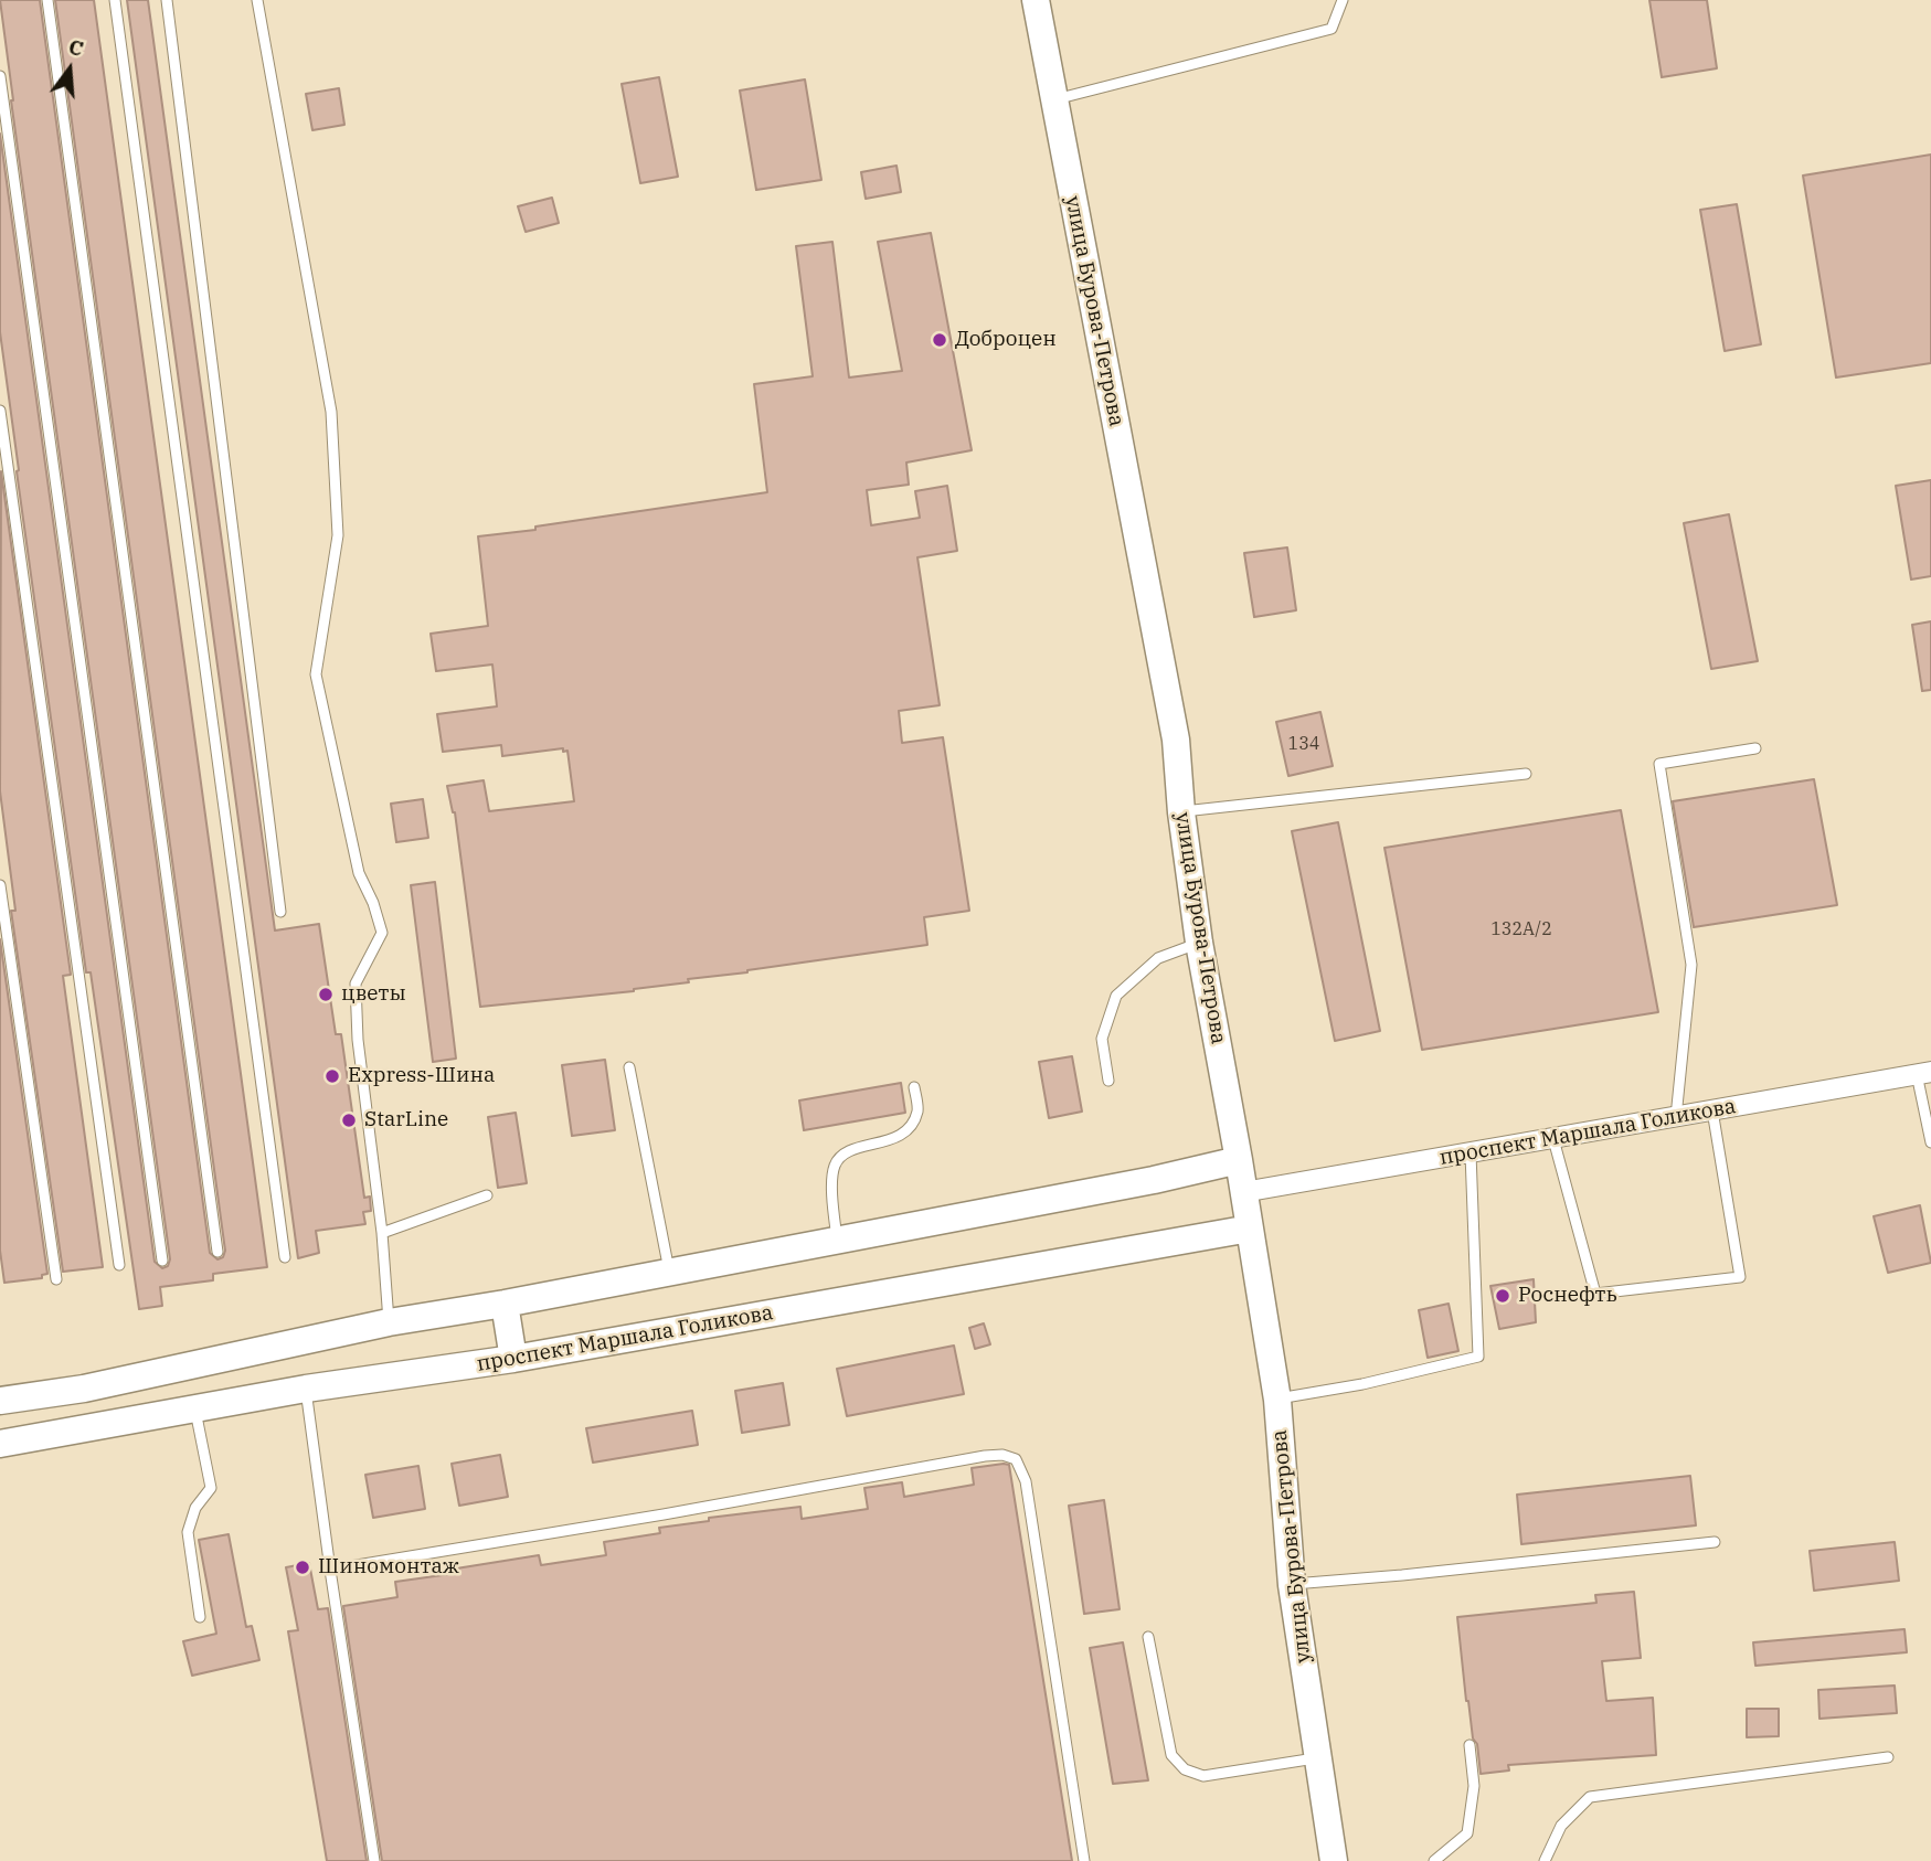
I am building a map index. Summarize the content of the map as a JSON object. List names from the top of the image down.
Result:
{
  "streets": {
    "main road": ["улица Бурова-Петрова", "проспект Маршала Голикова"]
  },
  "crossings": [
    ["улица Бурова-Петрова", "проспект Маршала Голикова"]
  ],
  "places": [
    "Доброцен",
    "цветы",
    "Express-Шина",
    "StarLine",
    "Роснефть",
    "Шиномонтаж"
  ],
  "house_numbers": ["134", "132А/2"],
  "north": "top"
}
